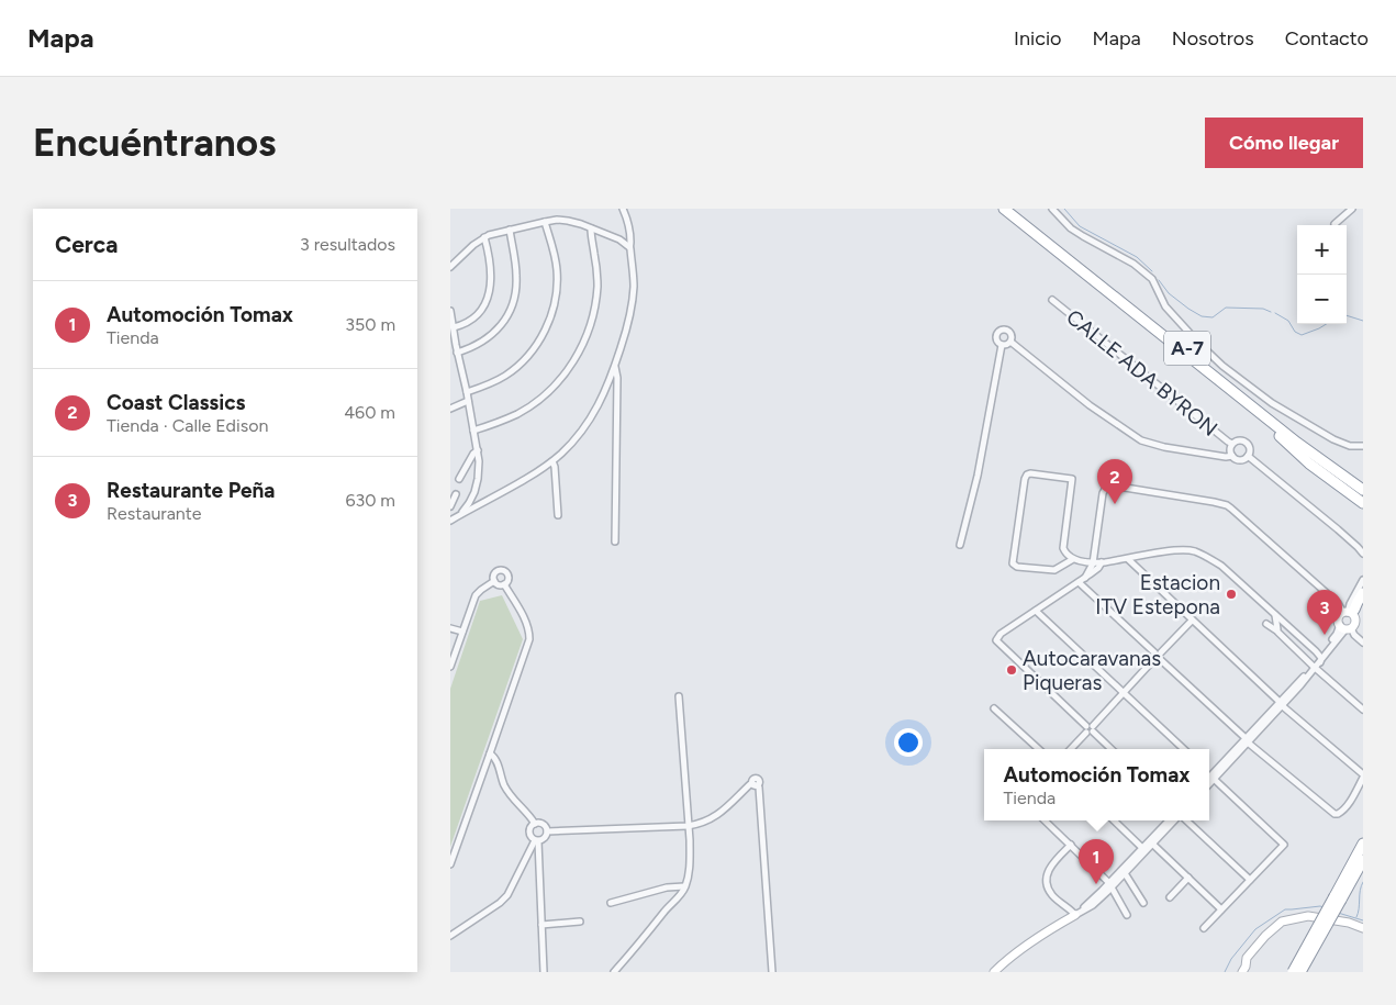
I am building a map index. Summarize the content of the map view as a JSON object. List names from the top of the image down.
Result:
{
  "streets": {
    "highway": ["A-7"],
    "street": ["CALLE ADA BYRON"]
  },
  "places": ["Estacion ITV Estepona", "Autocaravanas Piqueras"],
  "page": {
    "header": "Mapa",
    "nav": [
      "Inicio",
      "Mapa",
      "Nosotros",
      "Contacto"
    ],
    "buttons": "Cómo llegar",
    "title": "Encuéntranos",
    "heading": ["Cerca", "3 resultados"],
    "map_buttons": ["+", "−"],
    "list": [
      {
        "mark": "1",
        "name": "Automoción Tomax",
        "note": "Tienda",
        "value": "350 m"
      },
      {
        "mark": "2",
        "name": "Coast Classics",
        "note": "Tienda · Calle Edison",
        "value": "460 m"
      },
      {
        "mark": "3",
        "name": "Restaurante Peña",
        "note": "Restaurante",
        "value": "630 m"
      }
    ],
    "pins": ["2", "3", "1"],
    "popup": ["Automoción Tomax", "Tienda"]
  }
}
